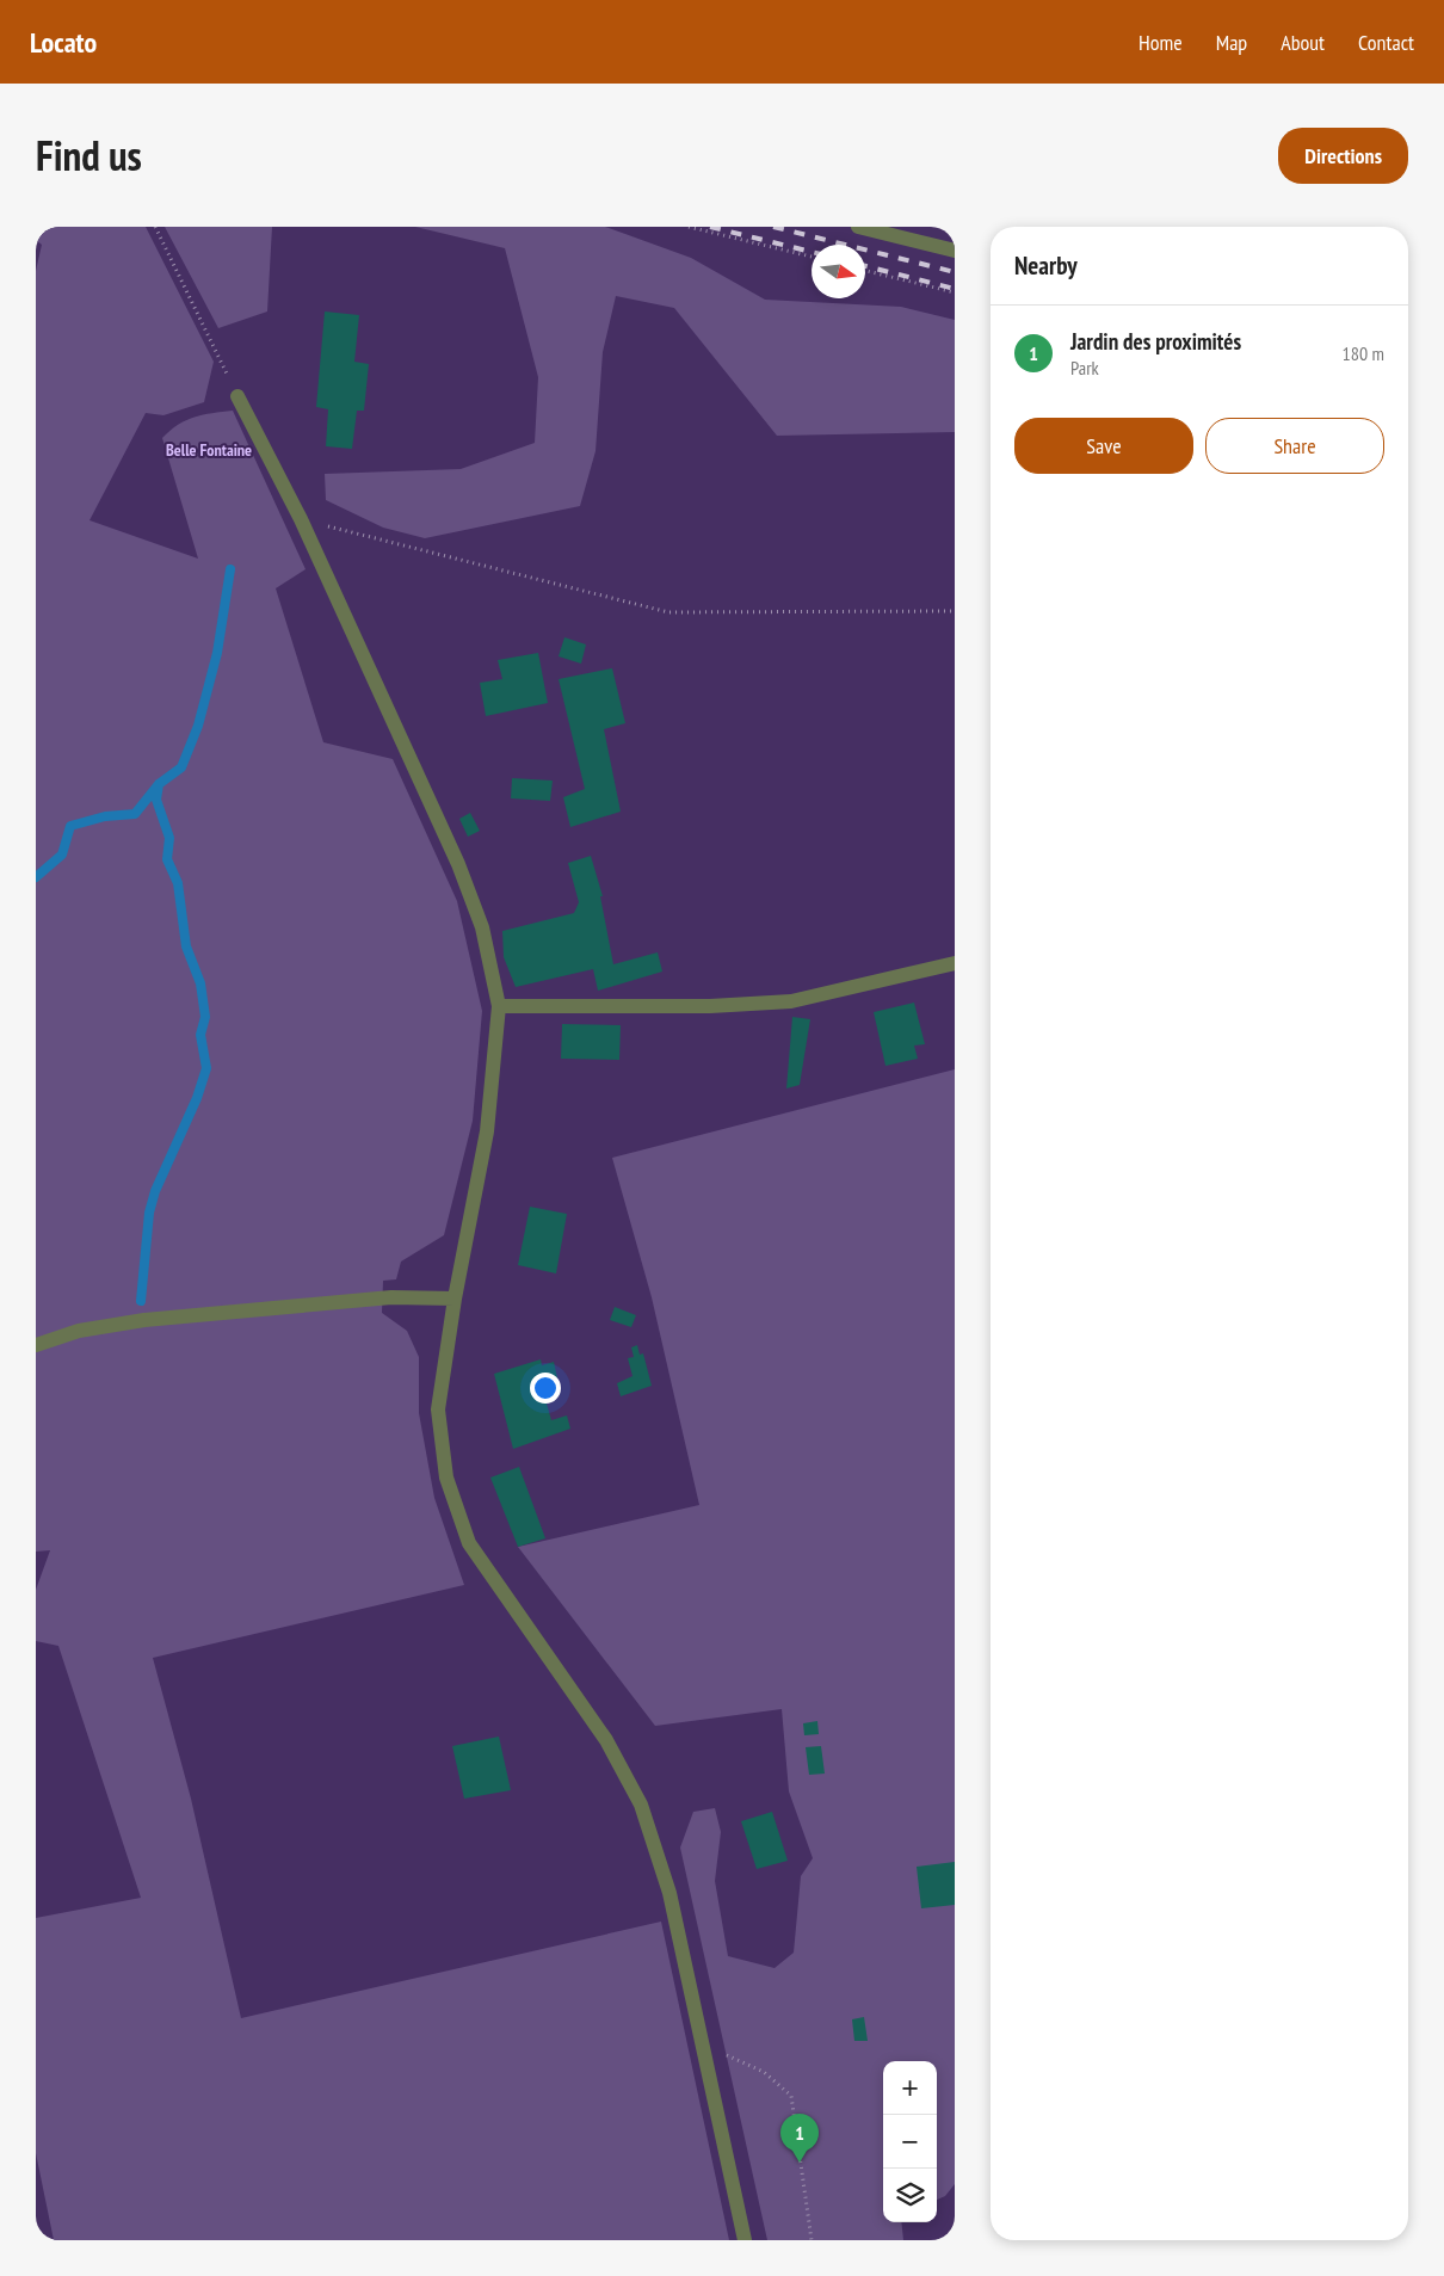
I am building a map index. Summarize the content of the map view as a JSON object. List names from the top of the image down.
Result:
{
  "districts": ["Belle Fontaine"],
  "north": "right",
  "page": {
    "header": "Locato",
    "nav": [
      "Home",
      "Map",
      "About",
      "Contact"
    ],
    "title": "Find us",
    "buttons": [
      "Directions",
      ["Save", "Share"]
    ],
    "heading": "Nearby",
    "list": [
      {
        "mark": "1",
        "name": "Jardin des proximités",
        "note": "Park",
        "value": "180 m"
      }
    ],
    "map_buttons": ["+", "−"],
    "pins": "1"
  }
}
